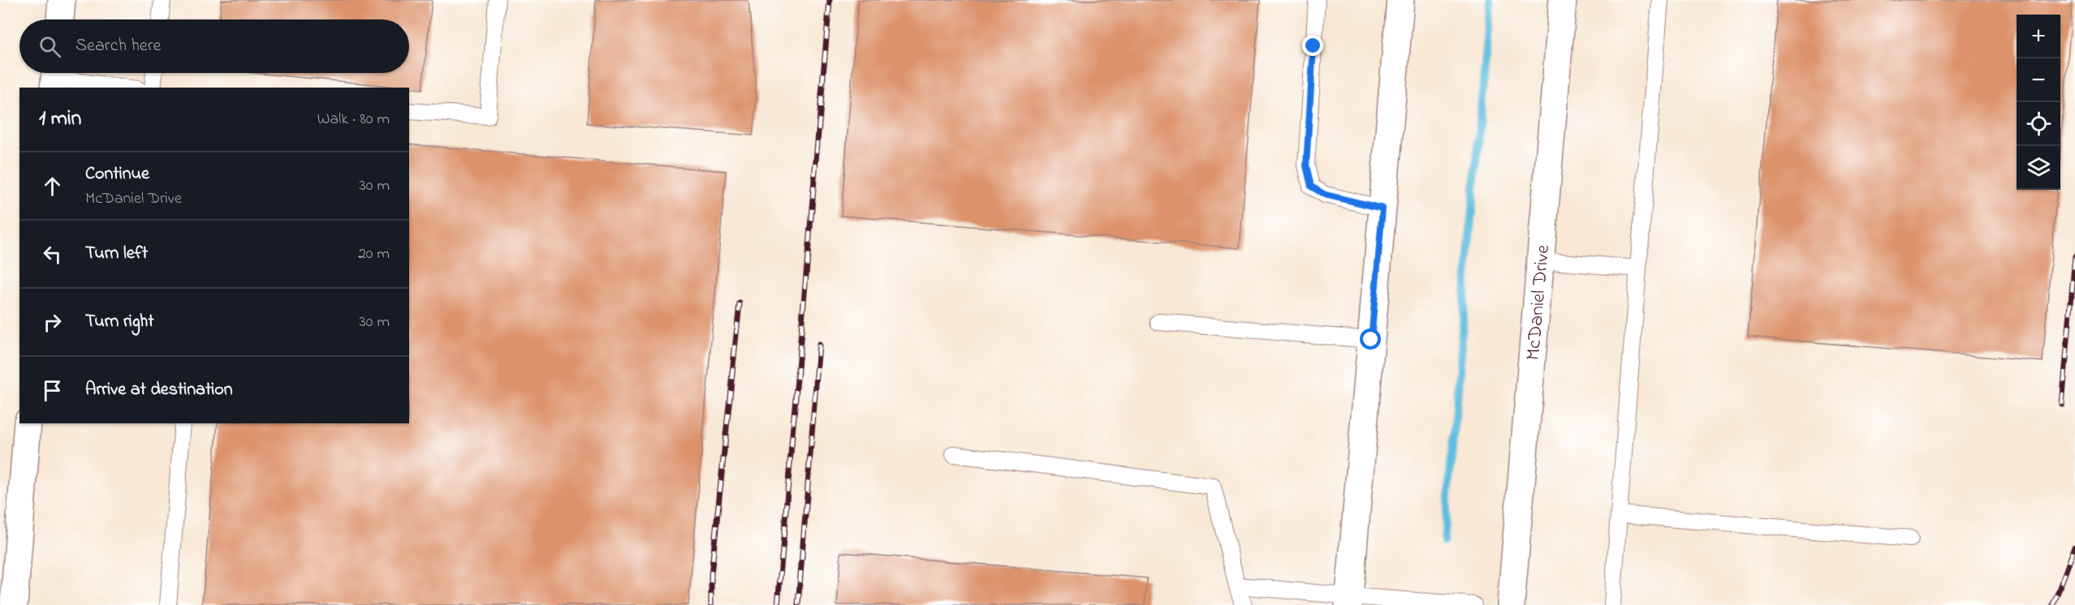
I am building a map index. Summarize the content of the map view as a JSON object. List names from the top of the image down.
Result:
{
  "streets": {
    "street": ["McDaniel Drive"]
  },
  "page": {
    "map_buttons": ["+", "−"],
    "search": "Search here",
    "heading": ["1 min", "Walk · 80 m"],
    "list": [
      ["Continue", "McDaniel Drive", "30 m"],
      ["Turn left", "20 m"],
      ["Turn right", "30 m"],
      "Arrive at destination"
    ]
  }
}
